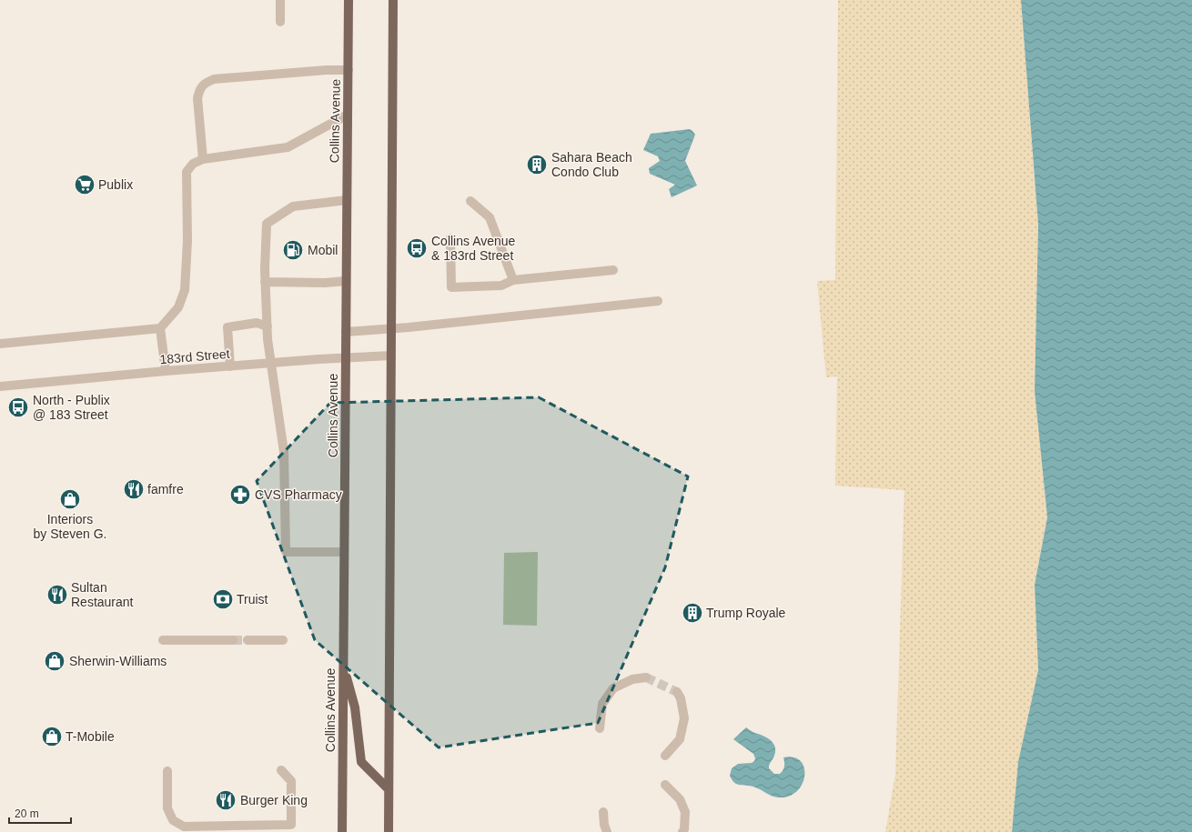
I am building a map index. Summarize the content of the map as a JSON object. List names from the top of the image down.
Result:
{
  "streets": {
    "main road": ["Collins Avenue"],
    "street": ["183rd Street"]
  },
  "crossings": [
    ["Collins Avenue", "183rd Street"]
  ],
  "places": {
    "building": ["Sahara Beach Condo Club", "Trump Royale"],
    "supermarket": ["Publix"],
    "bus stop": ["Collins Avenue & 183rd Street", "North - Publix @ 183 Street"],
    "fuel station": ["Mobil"],
    "restaurant": ["famfre", "Sultan Restaurant", "Burger King"],
    "pharmacy": ["CVS Pharmacy"],
    "shop": ["Interiors by Steven G.", "Sherwin-Williams", "T-Mobile"],
    "bank": ["Truist"]
  },
  "scale_bar": "20 m"
}
